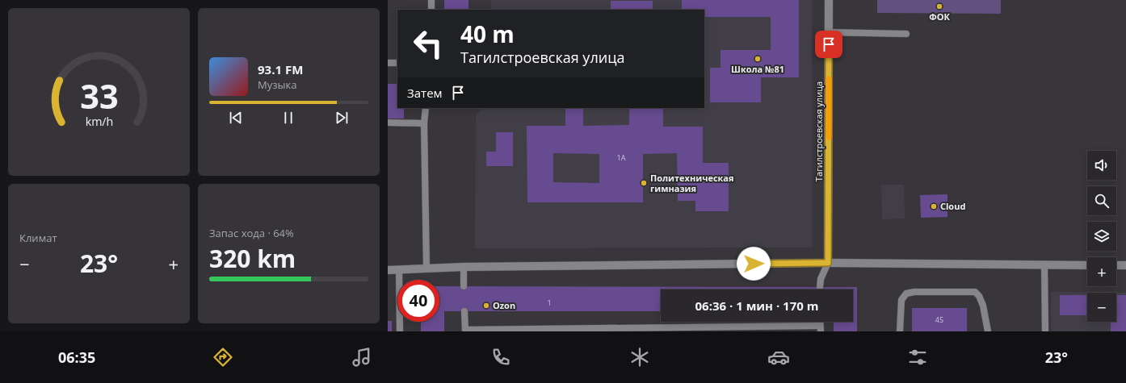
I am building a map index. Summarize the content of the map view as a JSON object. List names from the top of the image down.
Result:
{
  "streets": {
    "street": ["Тагилстроевская улица"]
  },
  "places": [
    "ФОК",
    "Школа №81",
    "Политехническая гимназия",
    "Cloud",
    "Ozon"
  ],
  "house_numbers": ["1А", "1", "45"],
  "page": {
    "turn": ["40 m", "Тагилстроевская улица"],
    "song": ["93.1 FM", "Музыка"],
    "then": "Затем",
    "map_buttons": ["+", "−"],
    "tile": [
      "Климат",
      ["Запас хода · 64%", "320 km"]
    ],
    "heat": ["−", "23°", "+"],
    "limit": "40",
    "trip": "06:36 · 1 мин · 170 m",
    "tabs": ["06:35", "23°"],
    "gauge": ["33", "km/h"]
  }
}
